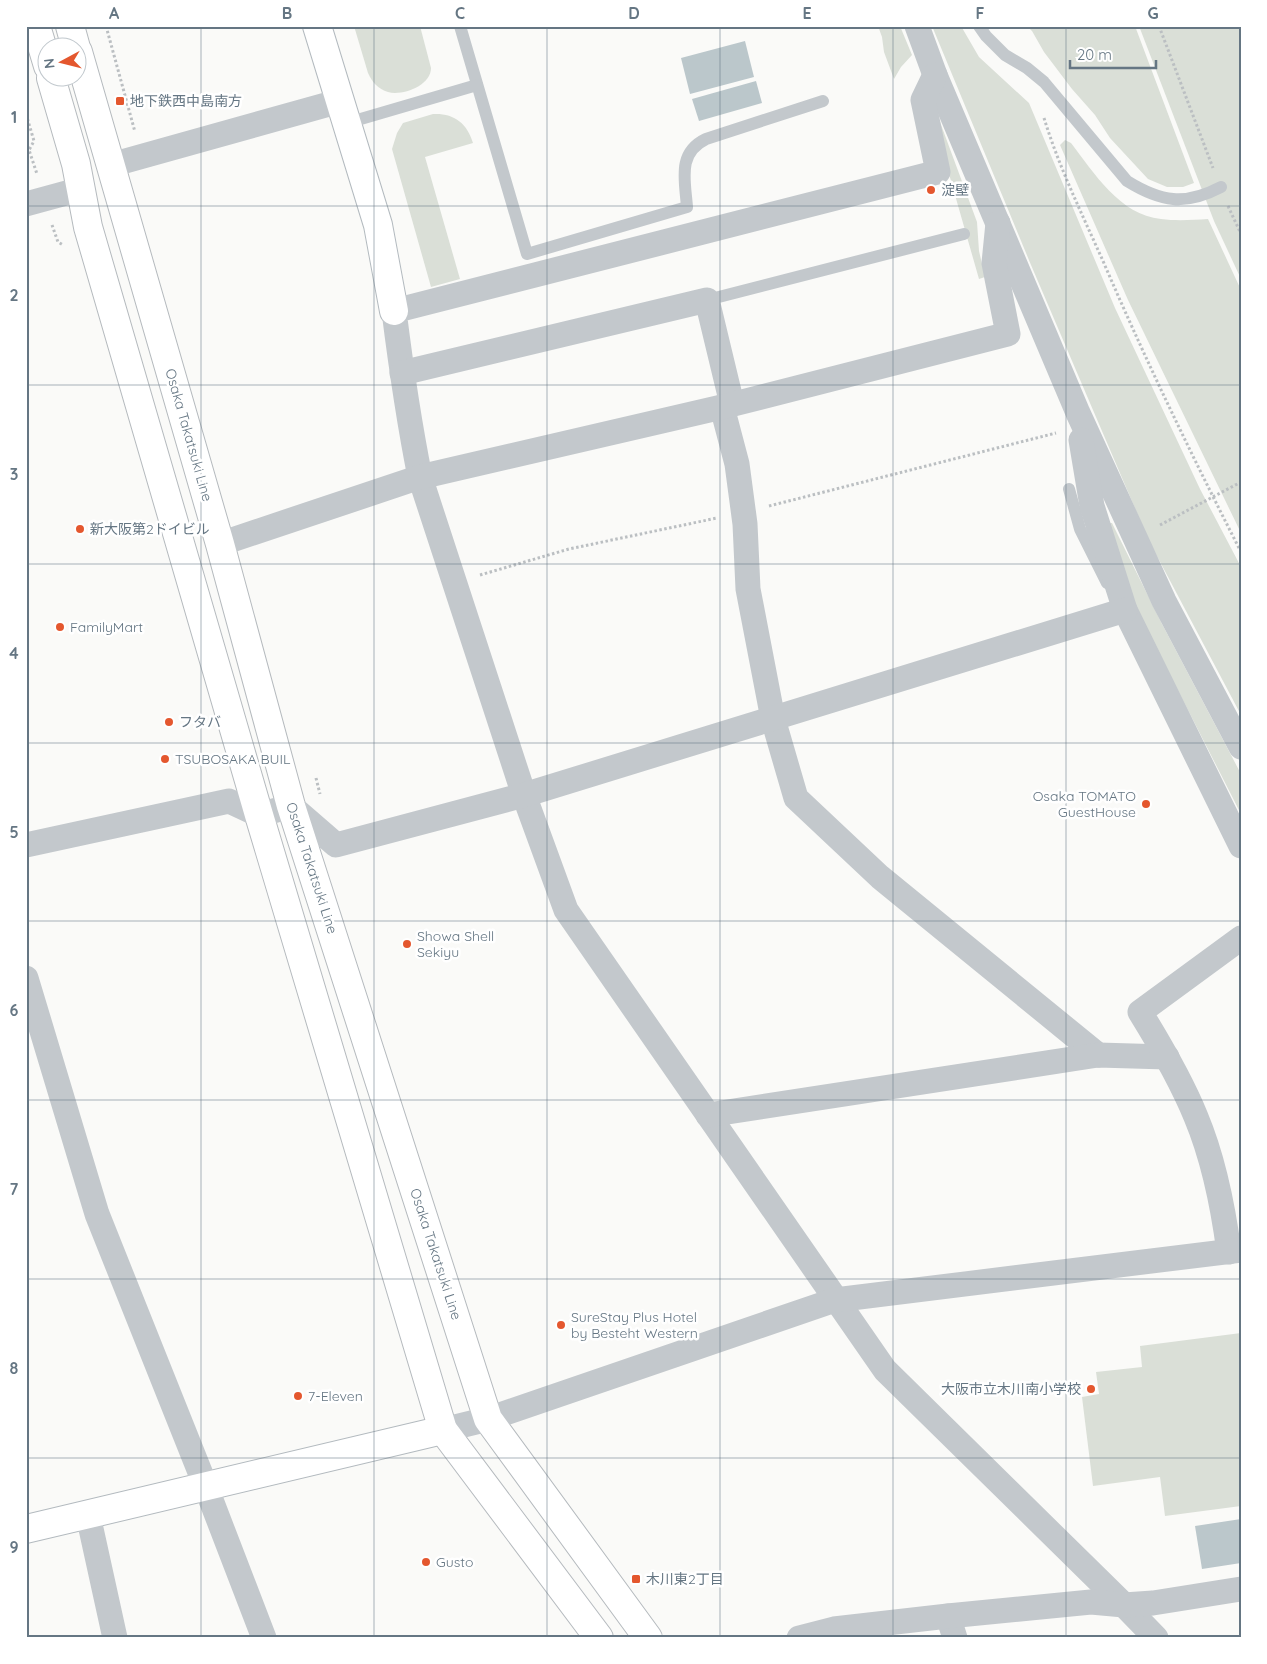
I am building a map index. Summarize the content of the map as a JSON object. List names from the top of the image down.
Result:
{
  "streets": {
    "main road": ["Osaka Takatsuki Line"]
  },
  "places": {
    "transit": ["地下鉄西中島南方", "木川東2丁目"],
    "other": [
      "淀壁",
      "新大阪第2ドイビル",
      "FamilyMart",
      "フタバ",
      "TSUBOSAKA BUIL",
      "Osaka TOMATO GuestHouse",
      "Showa Shell Sekiyu",
      "SureStay Plus Hotel by Besteht Western",
      "大阪市立木川南小学校",
      "7-Eleven",
      "Gusto"
    ]
  },
  "scale_bar": "20 m",
  "north": "left",
  "grid": {
    "columns": [
      "A",
      "B",
      "C",
      "D",
      "E",
      "F",
      "G"
    ],
    "rows": [
      "1",
      "2",
      "3",
      "4",
      "5",
      "6",
      "7",
      "8",
      "9"
    ]
  }
}
